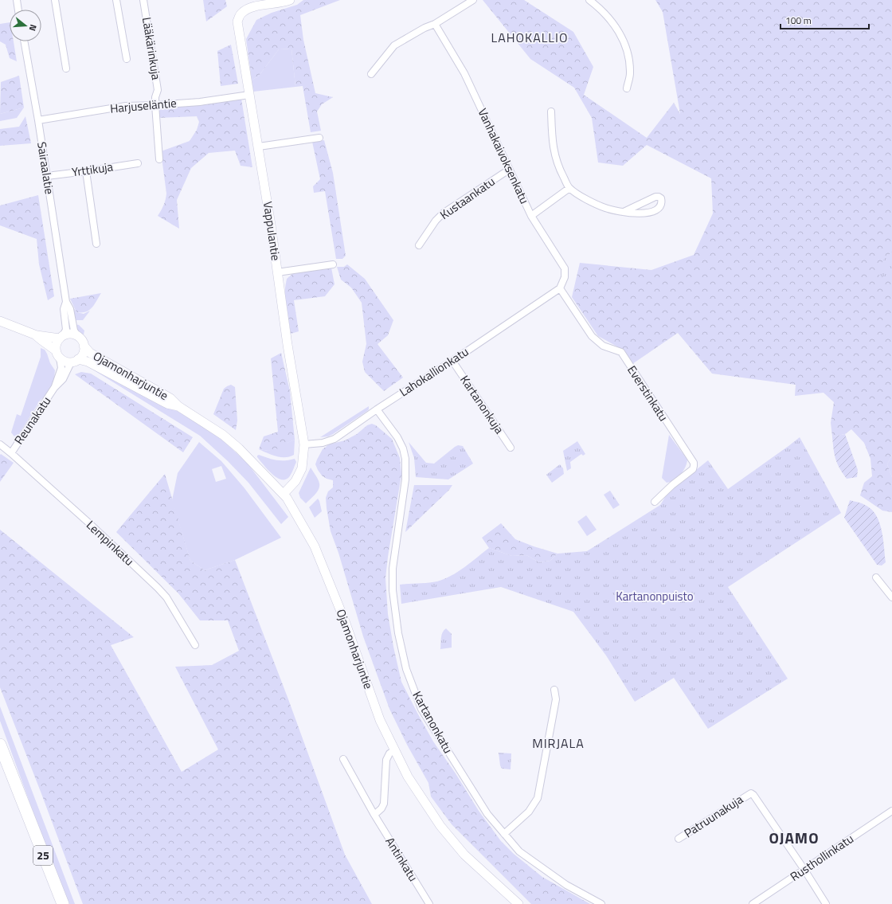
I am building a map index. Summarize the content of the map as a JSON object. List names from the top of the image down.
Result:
{
  "streets": {
    "highway": ["25"],
    "main road": ["Vappulantie", "Ojamonharjuntie"],
    "street": [
      "Lääkärinkuja",
      "Harjuseläntie",
      "Vanhakaivoksenkatu",
      "Sairaalatie",
      "Yrttikuja",
      "Kustaankatu",
      "Lahokallionkatu",
      "Everstinkatu",
      "Kartanonkuja",
      "Reunakatu",
      "Lempinkatu",
      "Kartanonkatu",
      "Patruunakuja",
      "Rusthollinkatu",
      "Antinkatu"
    ]
  },
  "crossings": [
    ["Lääkärinkuja", "Harjuseläntie"],
    ["Harjuseläntie", "Sairaalatie"],
    ["Harjuseläntie", "Vappulantie"],
    ["Vanhakaivoksenkatu", "Kustaankatu"],
    ["Vanhakaivoksenkatu", "Lahokallionkatu"],
    ["Vanhakaivoksenkatu", "Everstinkatu"],
    ["Sairaalatie", "Yrttikuja"],
    ["Sairaalatie", "Ojamonharjuntie"],
    ["Sairaalatie", "Reunakatu"],
    ["Vappulantie", "Lahokallionkatu"],
    ["Vappulantie", "Ojamonharjuntie"],
    ["Lahokallionkatu", "Everstinkatu"],
    ["Lahokallionkatu", "Kartanonkuja"],
    ["Lahokallionkatu", "Kartanonkatu"],
    ["Ojamonharjuntie", "Reunakatu"],
    ["Reunakatu", "Lempinkatu"],
    ["Patruunakuja", "Rusthollinkatu"]
  ],
  "districts": ["LAHOKALLIO", "MIRJALA", "OJAMO"],
  "parks": ["Kartanonpuisto"],
  "scale_bar": "100 m",
  "north": "right"
}
